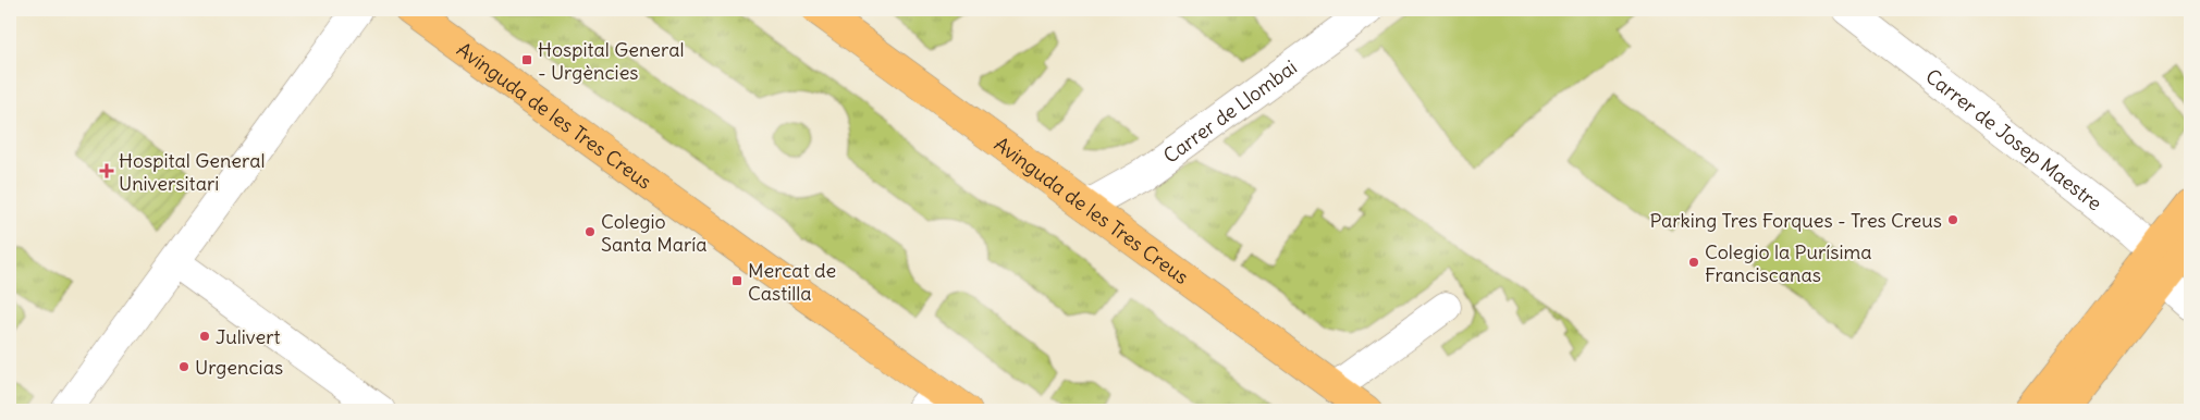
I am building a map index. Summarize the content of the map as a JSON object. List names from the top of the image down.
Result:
{
  "streets": {
    "main road": ["Avinguda de les Tres Creus"],
    "street": ["Carrer de Llombai", "Carrer de Josep Maestre"]
  },
  "crossings": [
    ["Carrer de Llombai", "Avinguda de les Tres Creus"]
  ],
  "places": {
    "transit": ["Hospital General - Urgències", "Mercat de Castilla"],
    "health": ["Hospital General Universitari"],
    "other": [
      "Parking Tres Forques - Tres Creus",
      "Colegio Santa María",
      "Colegio la Purísima Franciscanas",
      "Julivert",
      "Urgencias"
    ]
  }
}
